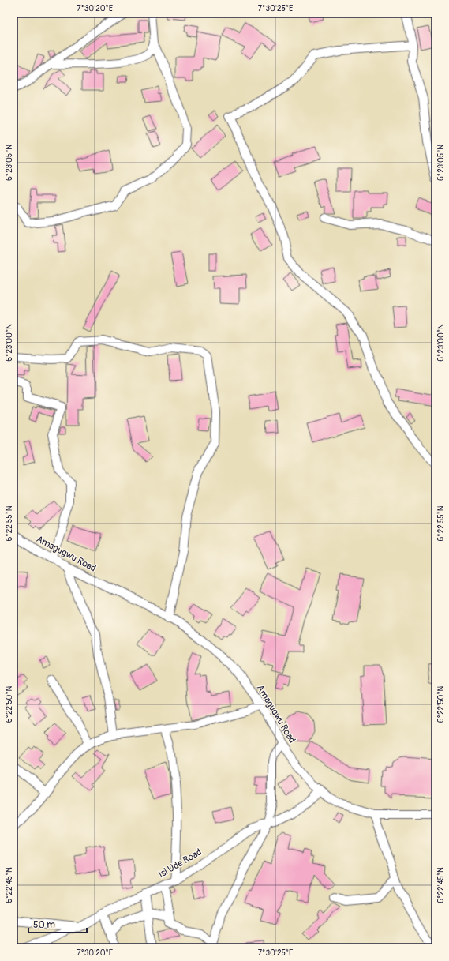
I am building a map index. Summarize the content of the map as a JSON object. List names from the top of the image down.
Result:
{
  "streets": {
    "street": ["Amagugwu Road", "Isi Ude Road"]
  },
  "crossings": [
    ["Amagugwu Road", "Isi Ude Road"]
  ],
  "scale_bar": "50 m",
  "coordinates": [
    "7°30'20\"E",
    "7°30'25\"E",
    "6°23'05\"N",
    "6°23'00\"N",
    "6°22'55\"N",
    "6°22'50\"N",
    "6°22'45\"N"
  ]
}
